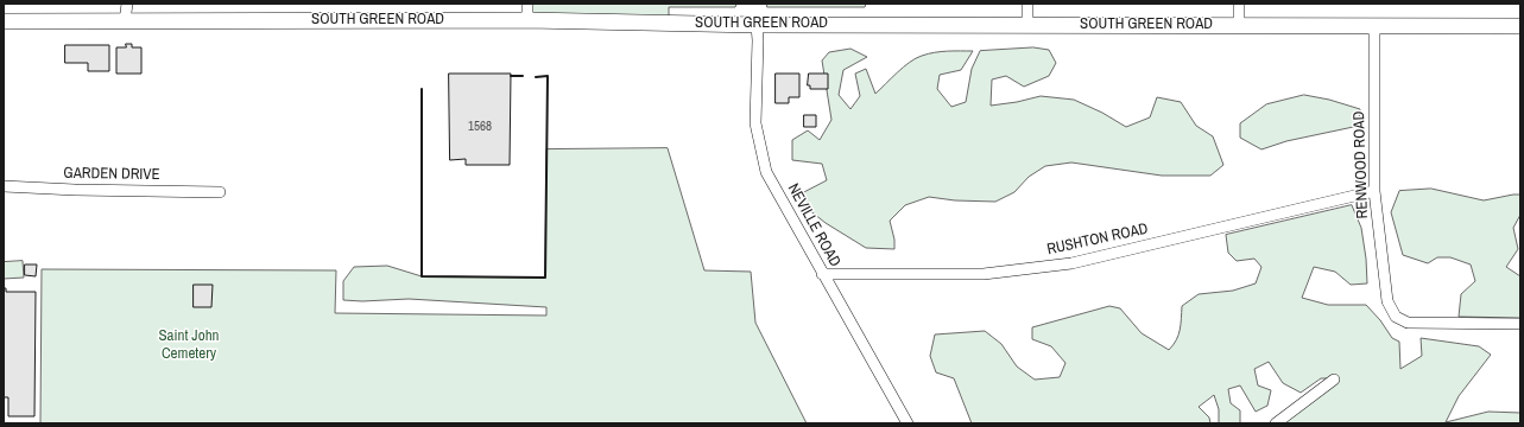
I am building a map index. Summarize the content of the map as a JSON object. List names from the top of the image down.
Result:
{
  "streets": {
    "main road": ["SOUTH GREEN ROAD"],
    "street": [
      "RENWOOD ROAD",
      "GARDEN DRIVE",
      "NEVILLE ROAD",
      "RUSHTON ROAD"
    ]
  },
  "crossings": [
    ["SOUTH GREEN ROAD", "RENWOOD ROAD"],
    ["SOUTH GREEN ROAD", "NEVILLE ROAD"],
    ["RENWOOD ROAD", "RUSHTON ROAD"],
    ["NEVILLE ROAD", "RUSHTON ROAD"]
  ],
  "parks": ["Saint John Cemetery"],
  "house_numbers": ["1568"]
}
